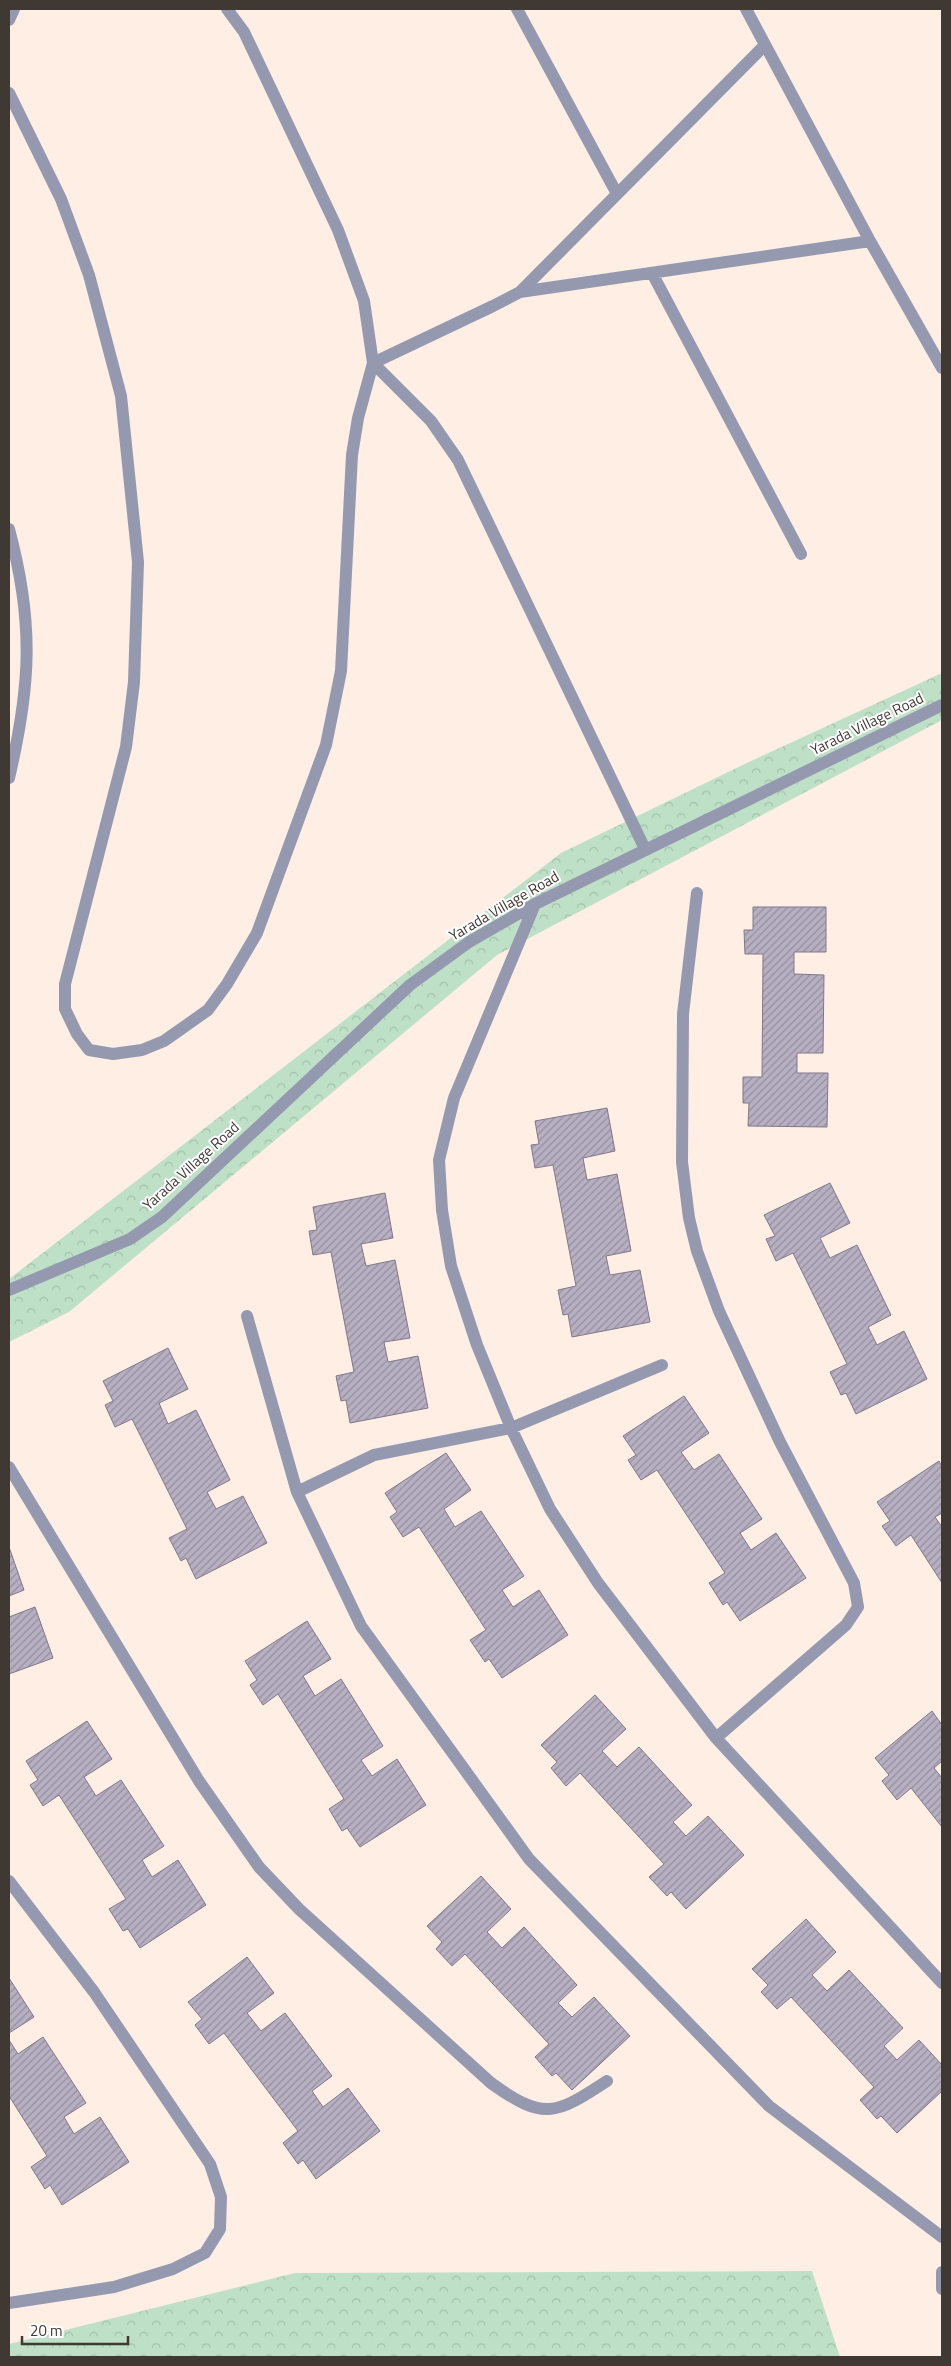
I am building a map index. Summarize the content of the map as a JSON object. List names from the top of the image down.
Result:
{
  "streets": {
    "street": ["Yarada Village Road"]
  },
  "scale_bar": "20 m"
}
